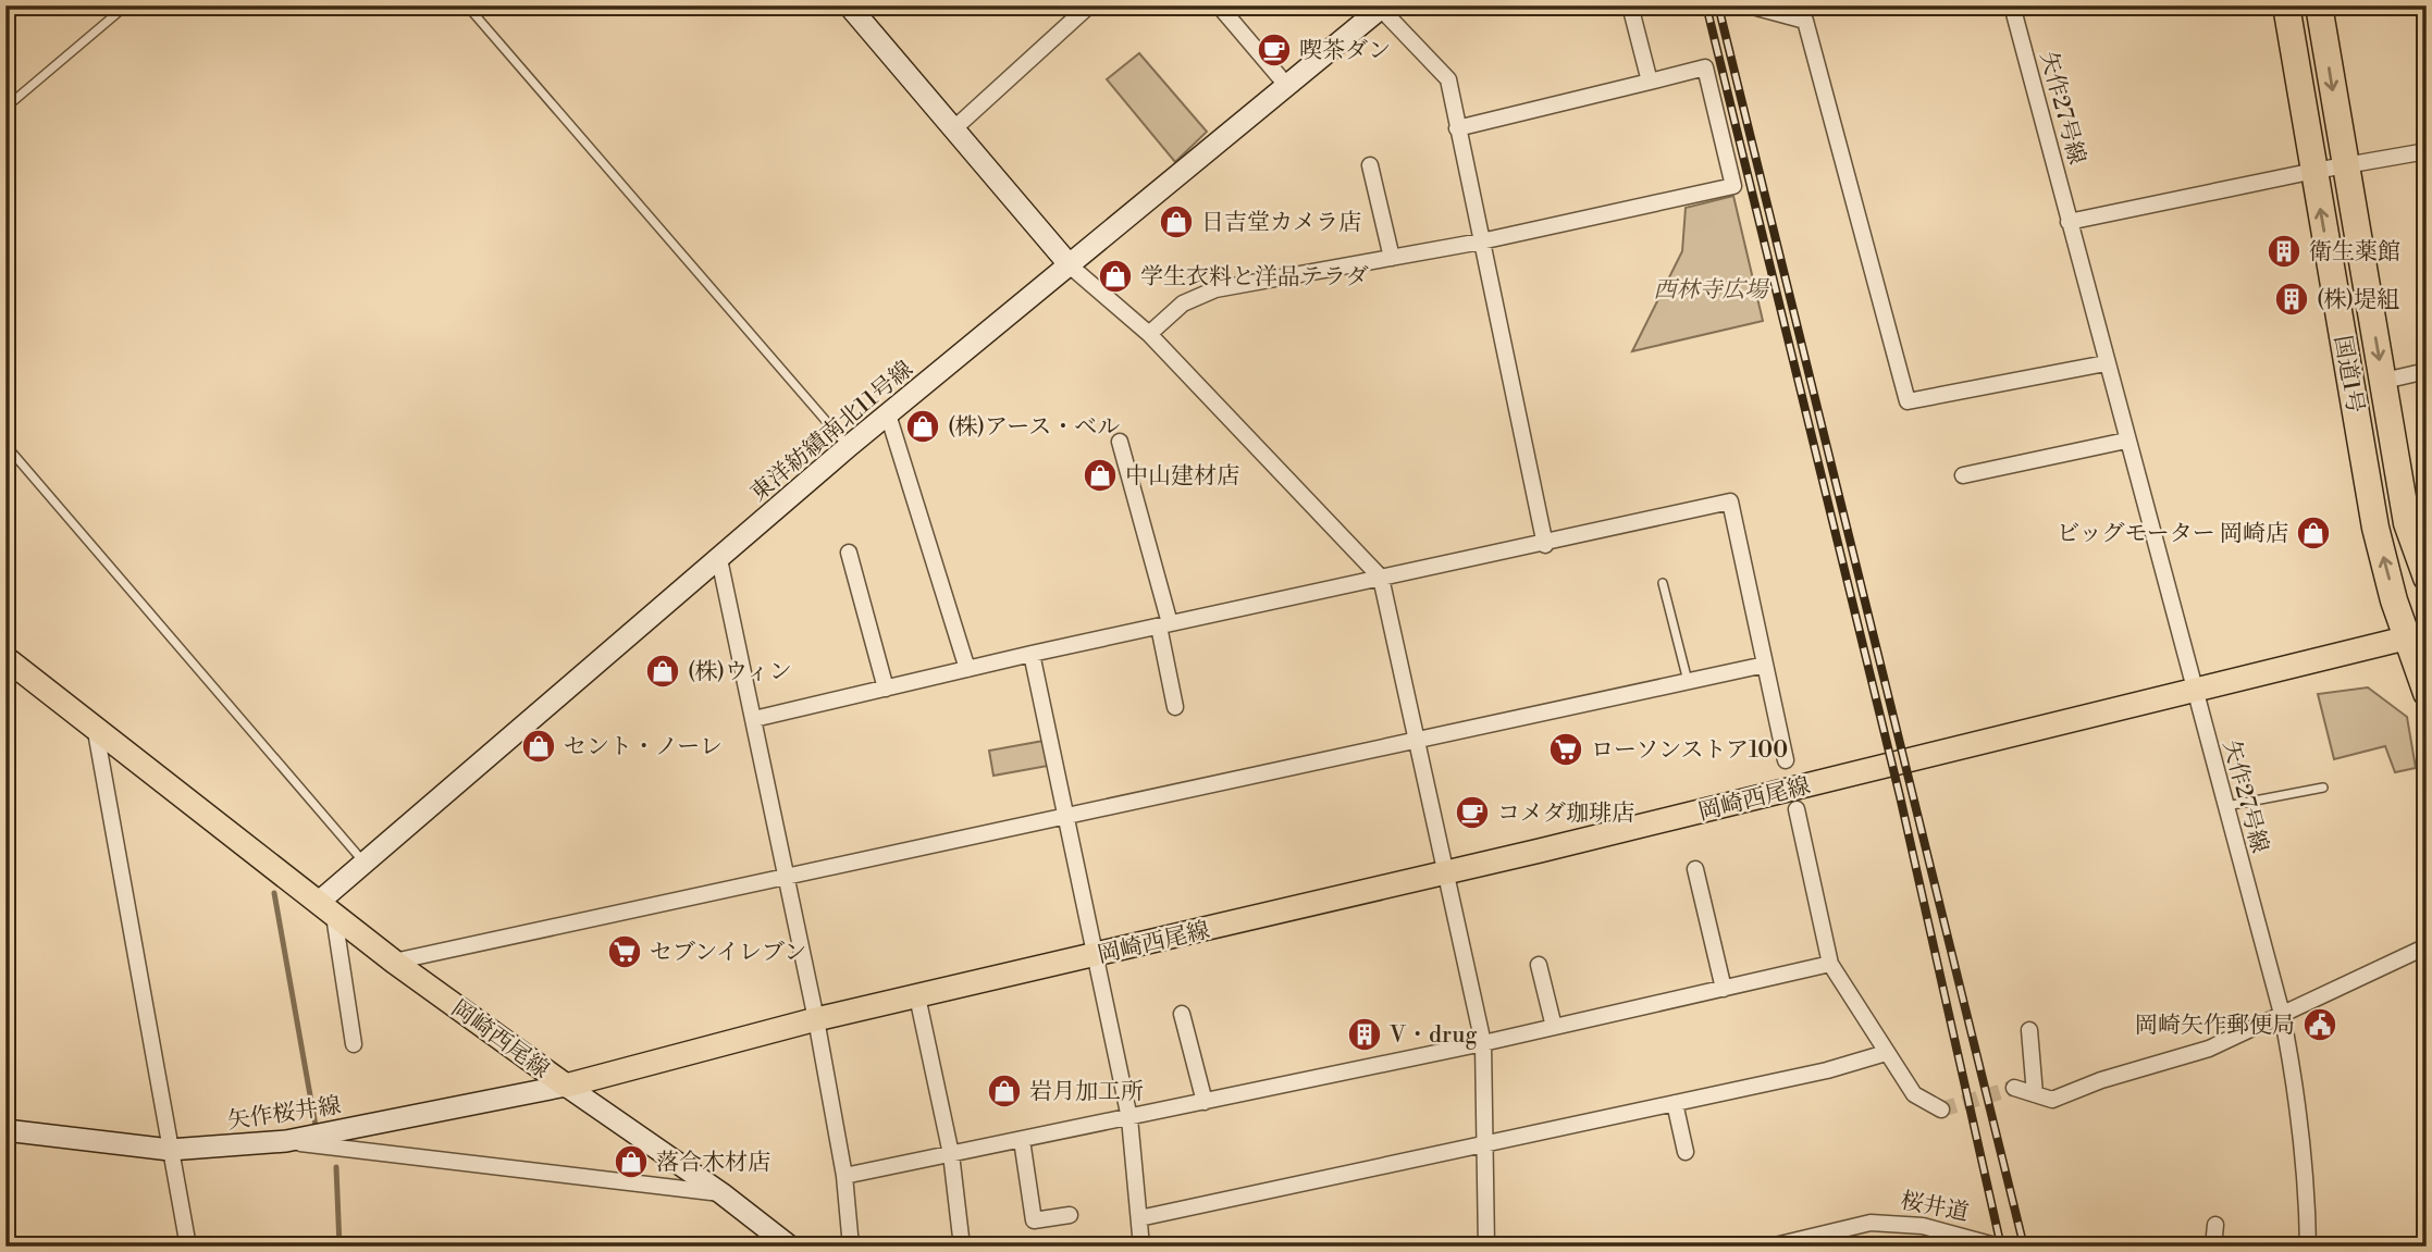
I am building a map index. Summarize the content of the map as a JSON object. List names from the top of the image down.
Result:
{
  "streets": {
    "highway": ["国道1号"],
    "main road": ["岡崎西尾線"],
    "street": [
      "矢作27号線",
      "東洋紡績南北11号線",
      "矢作桜井線",
      "桜井道"
    ]
  },
  "crossings": [
    ["矢作27号線", "岡崎西尾線"],
    ["国道1号", "岡崎西尾線"],
    ["東洋紡績南北11号線", "岡崎西尾線"],
    ["岡崎西尾線", "矢作桜井線"]
  ],
  "parks": ["西林寺広場"],
  "places": {
    "cafe": ["喫茶ダン", "コメダ珈琲店"],
    "shop": [
      "日吉堂カメラ店",
      "学生衣料と洋品テラダ",
      "(株)アース・ベル",
      "中山建材店",
      "ビッグモーター 岡崎店",
      "(株)ウィン",
      "セント・ノーレ",
      "岩月加工所",
      "落合木材店"
    ],
    "building": ["衛生薬館", "(株)堤組", "V・drug"],
    "supermarket": ["ローソンストア100", "セブンイレブン"],
    "public building": ["岡崎矢作郵便局"]
  }
}
